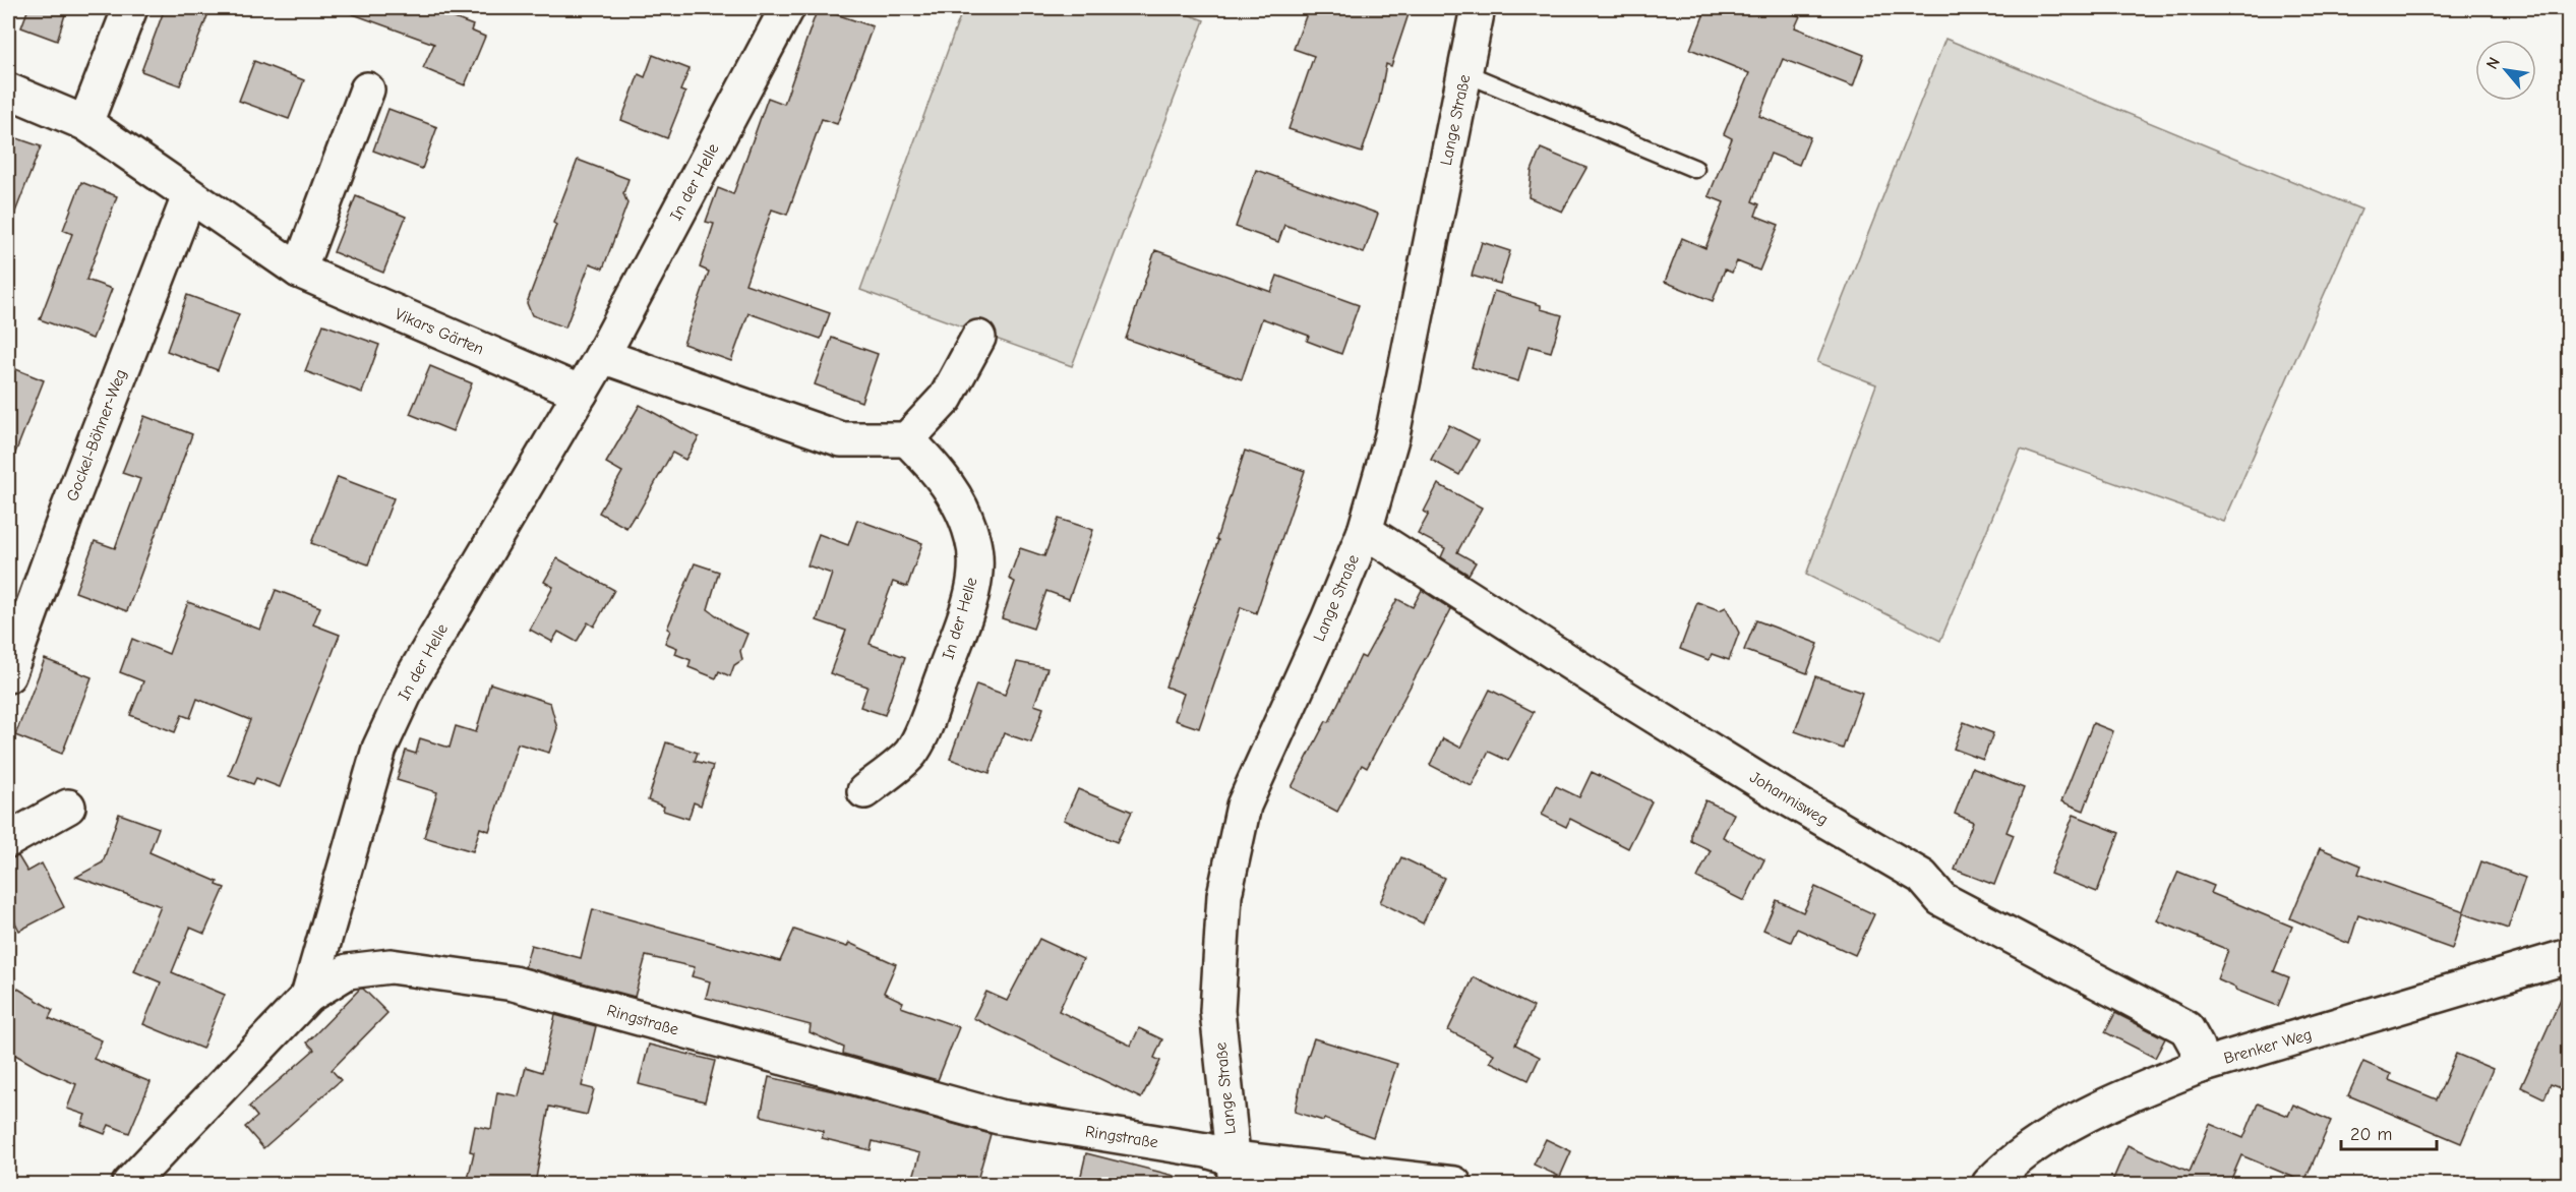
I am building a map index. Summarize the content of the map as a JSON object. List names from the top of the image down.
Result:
{
  "streets": {
    "street": [
      "Lange Straße",
      "In der Helle",
      "Vikars Gärten",
      "Gockel-Böhner-Weg",
      "Johannisweg",
      "Ringstraße",
      "Brenker Weg"
    ]
  },
  "crossings": [
    ["Lange Straße", "Johannisweg"],
    ["Lange Straße", "Ringstraße"],
    ["In der Helle", "Vikars Gärten"],
    ["In der Helle", "Ringstraße"],
    ["Vikars Gärten", "Gockel-Böhner-Weg"],
    ["Johannisweg", "Brenker Weg"]
  ],
  "scale_bar": "20 m",
  "north": "top left"
}
